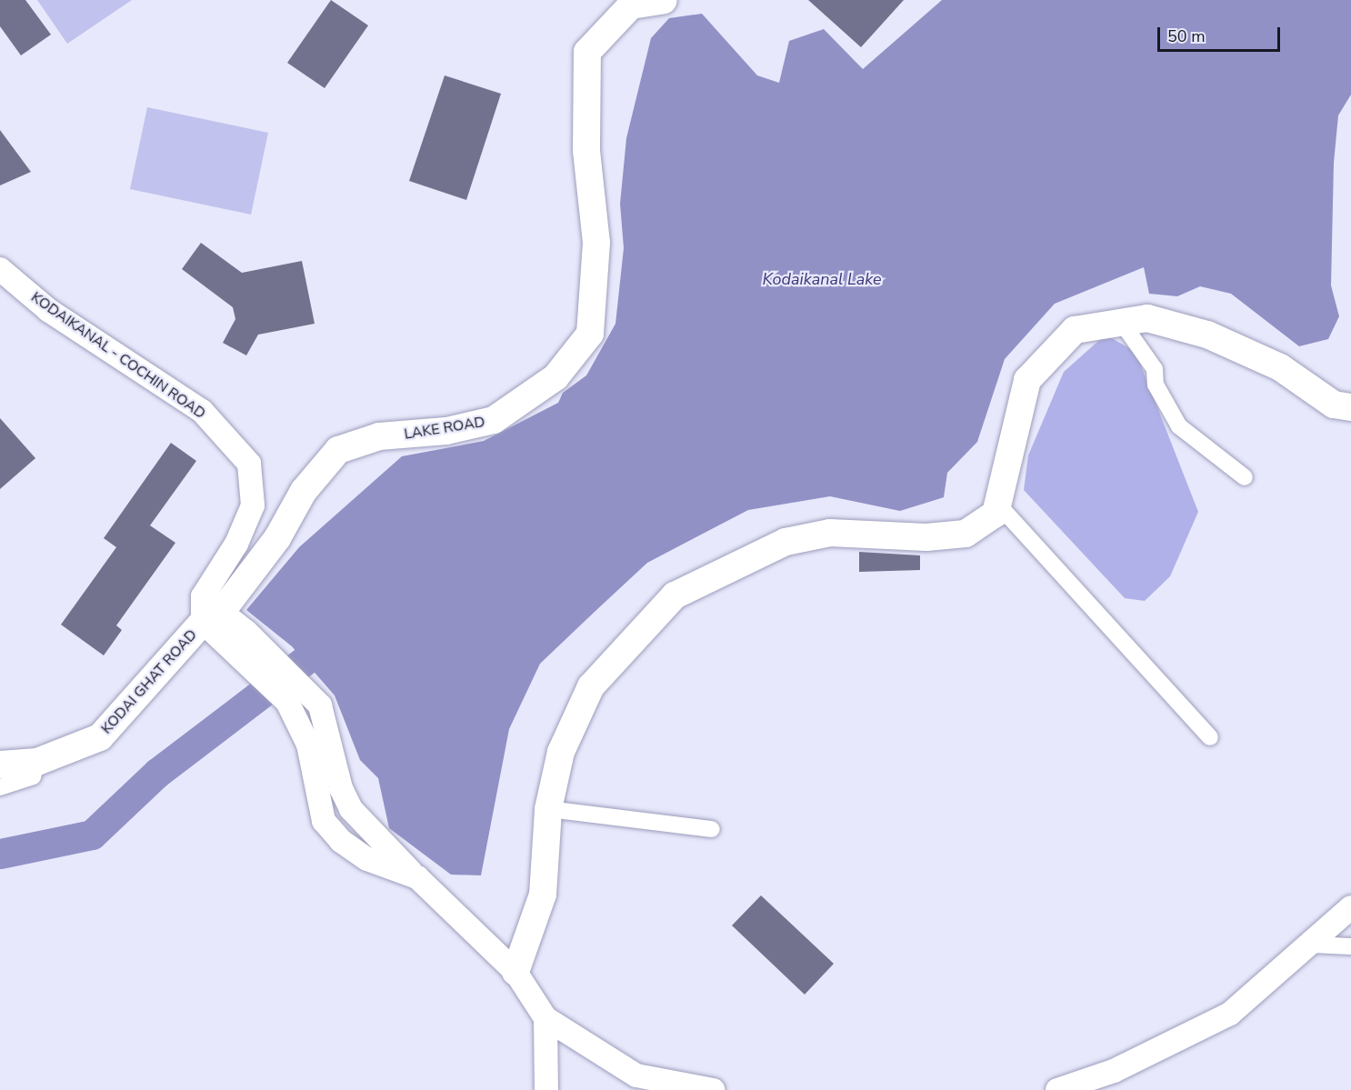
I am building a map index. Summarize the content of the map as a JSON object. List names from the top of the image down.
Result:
{
  "streets": {
    "main road": ["KODAIKANAL - COCHIN ROAD", "LAKE ROAD", "KODAI GHAT ROAD"]
  },
  "crossings": [
    ["KODAIKANAL - COCHIN ROAD", "LAKE ROAD"],
    ["KODAIKANAL - COCHIN ROAD", "KODAI GHAT ROAD"],
    ["LAKE ROAD", "KODAI GHAT ROAD"]
  ],
  "water": ["Kodaikanal Lake"],
  "scale_bar": "50 m"
}
